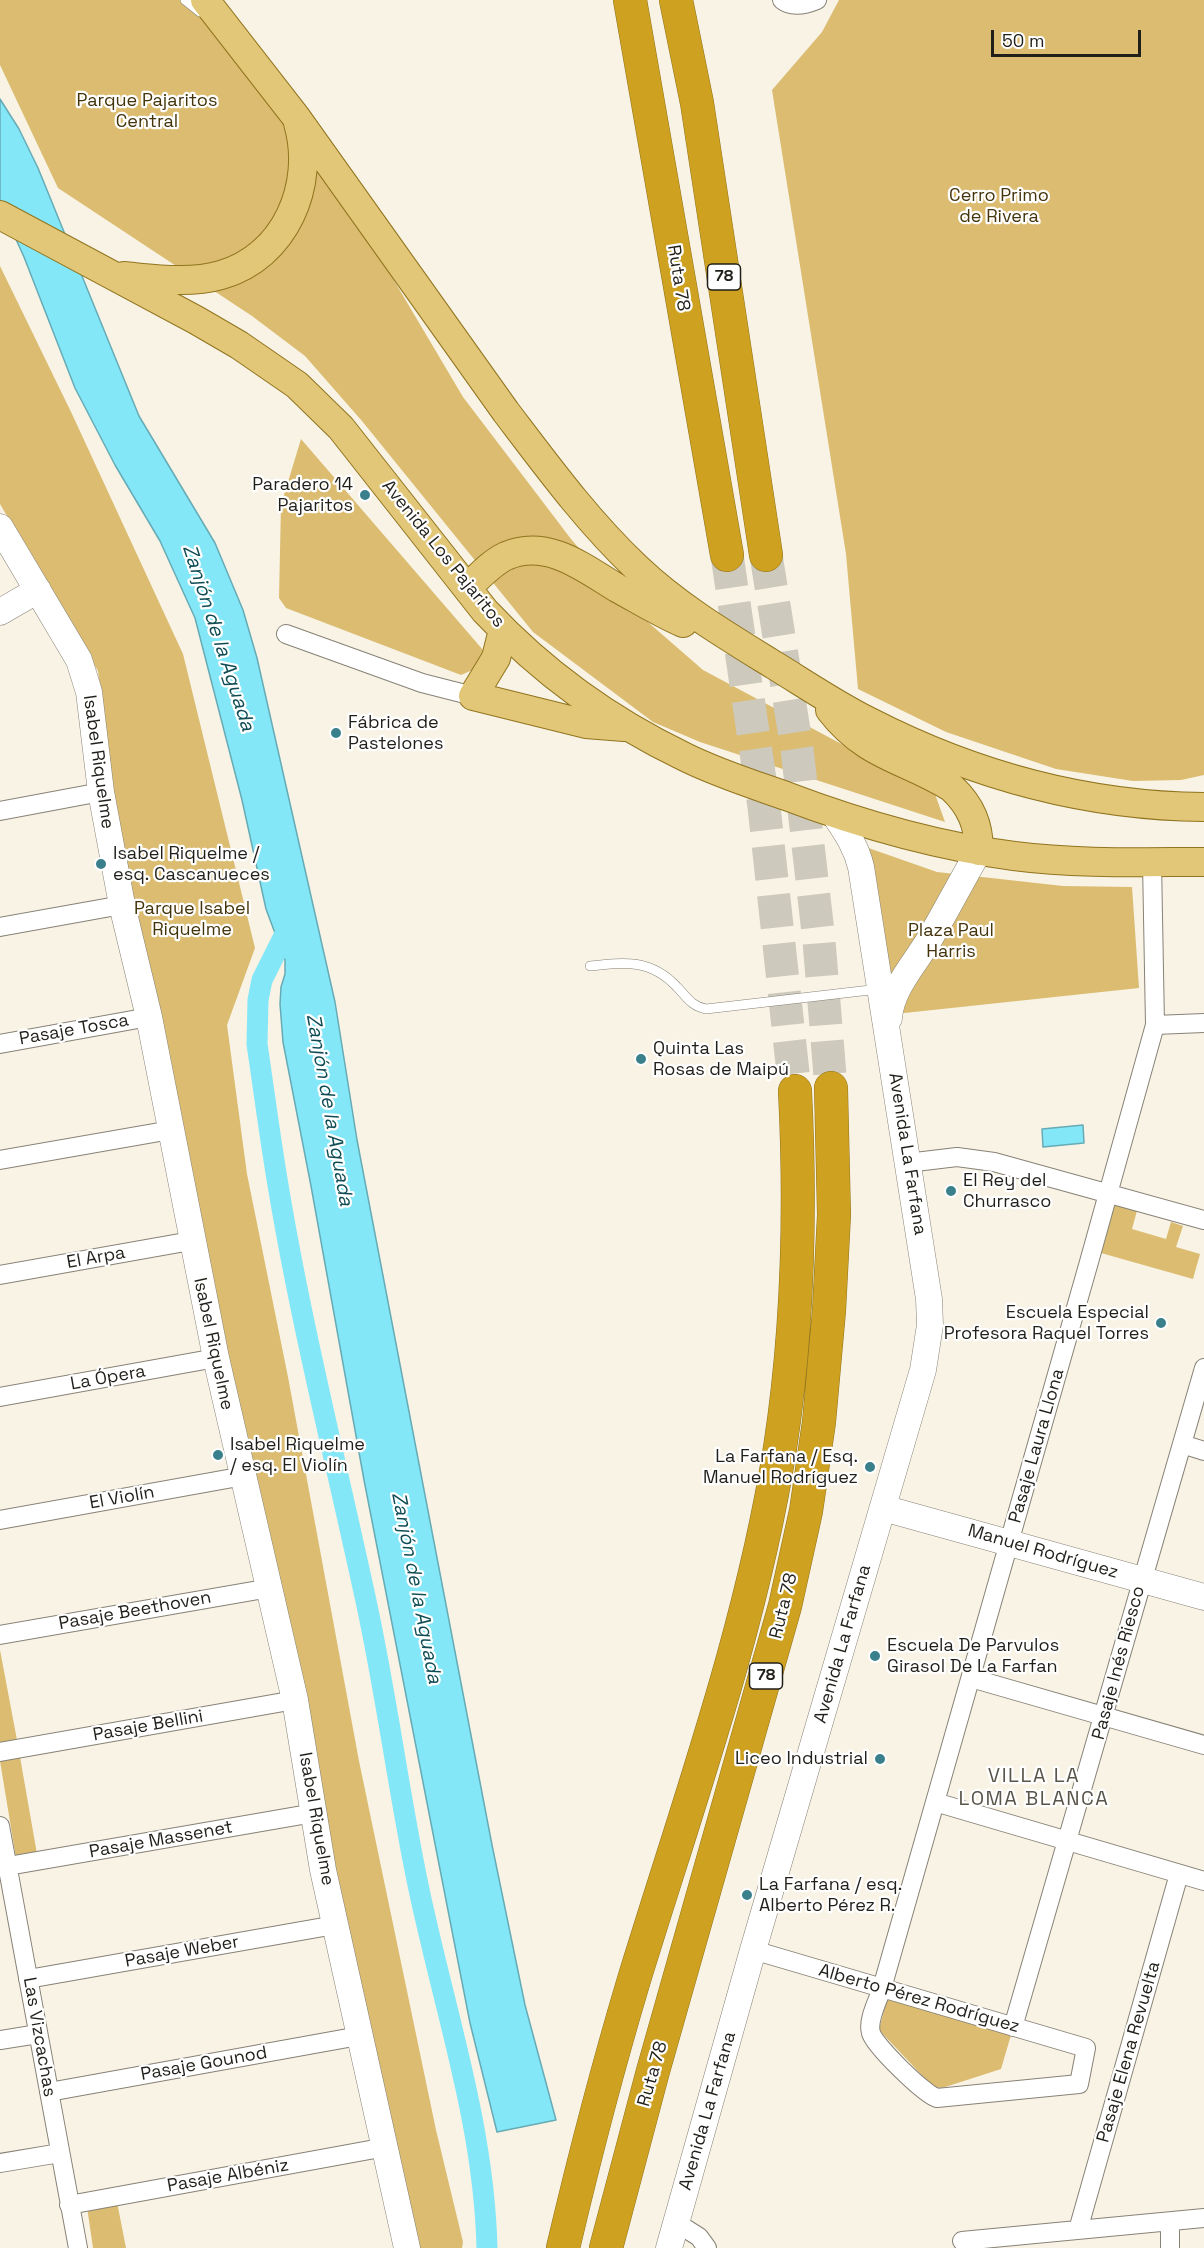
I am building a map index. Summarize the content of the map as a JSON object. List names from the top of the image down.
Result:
{
  "streets": {
    "highway": ["78", "Ruta 78"],
    "main road": ["Avenida Los Pajaritos"],
    "street": [
      "Isabel Riquelme",
      "Pasaje Tosca",
      "Avenida La Farfana",
      "El Arpa",
      "La Ópera",
      "Pasaje Laura Llona",
      "El Violín",
      "Manuel Rodríguez",
      "Pasaje Beethoven",
      "Pasaje Inés Riesco",
      "Pasaje Bellini",
      "Pasaje Massenet",
      "Pasaje Weber",
      "Alberto Pérez Rodríguez",
      "Las Vizcachas",
      "Pasaje Elena Revuelta",
      "Pasaje Gounod",
      "Pasaje Albéniz"
    ]
  },
  "crossings": [
    ["Avenida Los Pajaritos", "Avenida La Farfana"],
    ["Avenida Los Pajaritos", "Pasaje Laura Llona"],
    ["Isabel Riquelme", "Pasaje Tosca"],
    ["Isabel Riquelme", "El Arpa"],
    ["Isabel Riquelme", "La Ópera"],
    ["Isabel Riquelme", "El Violín"],
    ["Isabel Riquelme", "Pasaje Beethoven"],
    ["Isabel Riquelme", "Pasaje Bellini"],
    ["Isabel Riquelme", "Pasaje Massenet"],
    ["Isabel Riquelme", "Pasaje Weber"],
    ["Isabel Riquelme", "Pasaje Gounod"],
    ["Isabel Riquelme", "Pasaje Albéniz"],
    ["Avenida La Farfana", "Manuel Rodríguez"],
    ["Avenida La Farfana", "Alberto Pérez Rodríguez"],
    ["Pasaje Laura Llona", "Manuel Rodríguez"],
    ["Pasaje Laura Llona", "Alberto Pérez Rodríguez"],
    ["Manuel Rodríguez", "Pasaje Inés Riesco"],
    ["Pasaje Inés Riesco", "Alberto Pérez Rodríguez"],
    ["Pasaje Massenet", "Las Vizcachas"],
    ["Pasaje Weber", "Las Vizcachas"],
    ["Las Vizcachas", "Pasaje Gounod"],
    ["Las Vizcachas", "Pasaje Albéniz"]
  ],
  "districts": ["VILLA LA LOMA BLANCA"],
  "water": ["Zanjón de la Aguada"],
  "parks": [
    "Parque Pajaritos Central",
    "Cerro Primo de Rivera",
    "Parque Isabel Riquelme",
    "Plaza Paul Harris"
  ],
  "places": [
    "Paradero 14 Pajaritos",
    "Fábrica de Pastelones",
    "Isabel Riquelme / esq. Cascanueces",
    "Quinta Las Rosas de Maipú",
    "El Rey del Churrasco",
    "Escuela Especial Profesora Raquel Torres",
    "Isabel Riquelme / esq. El Violín",
    "La Farfana / Esq. Manuel Rodríguez",
    "Escuela De Parvulos Girasol De La Farfan",
    "Liceo Industrial",
    "La Farfana / esq. Alberto Pérez R."
  ],
  "scale_bar": "50 m"
}
